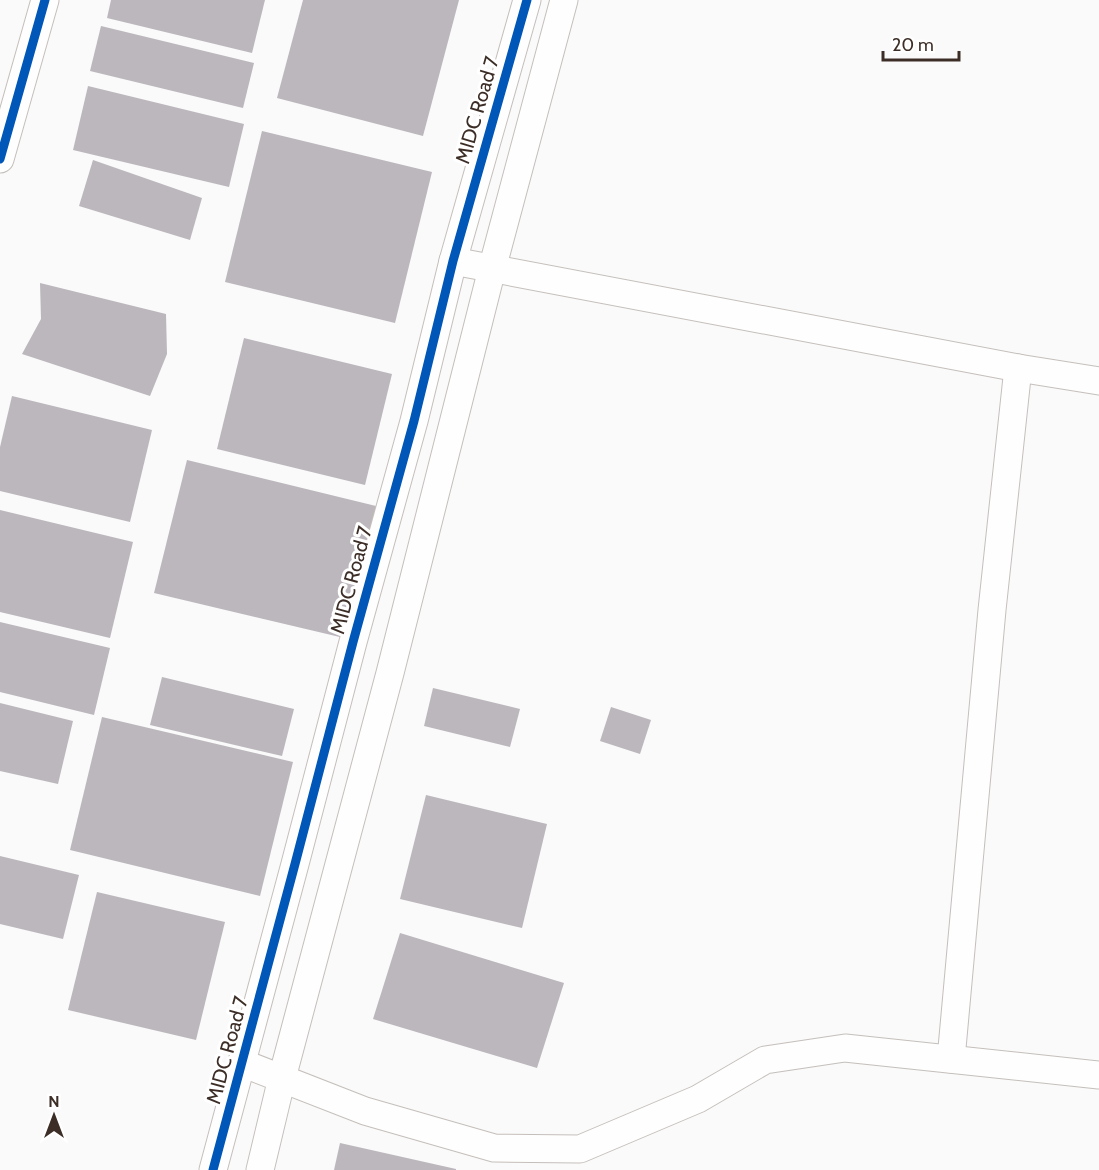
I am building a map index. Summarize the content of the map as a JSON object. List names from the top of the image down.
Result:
{
  "streets": {
    "street": ["MIDC Road 7"]
  },
  "scale_bar": "20 m",
  "north": "top"
}
